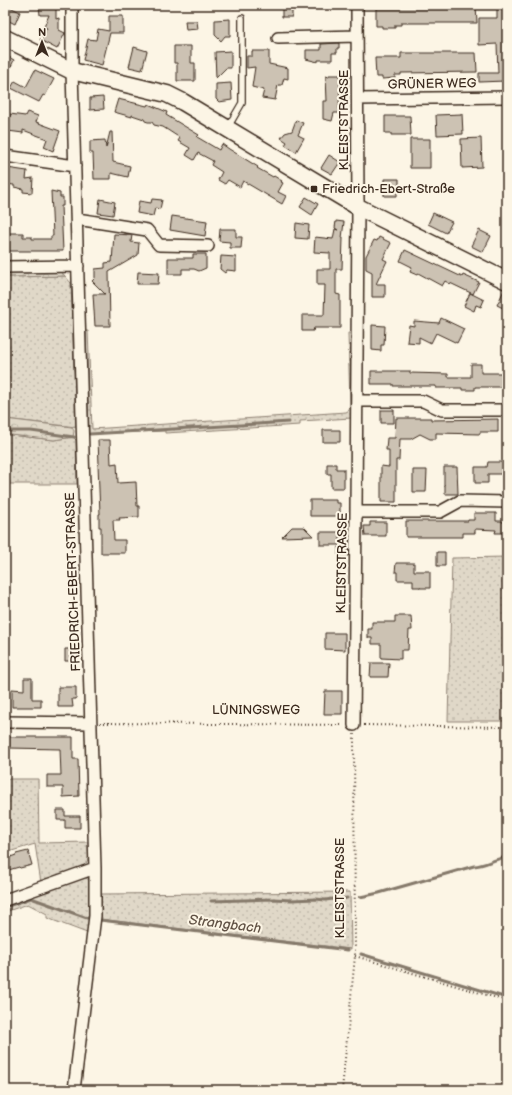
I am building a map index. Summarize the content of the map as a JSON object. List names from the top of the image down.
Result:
{
  "streets": {
    "street": ["GRÜNER WEG", "KLEISTSTRASSE", "FRIEDRICH-EBERT-STRASSE"],
    "path": ["LÜNINGSWEG"]
  },
  "crossings": [
    ["GRÜNER WEG", "KLEISTSTRASSE"],
    ["KLEISTSTRASSE", "LÜNINGSWEG"],
    ["FRIEDRICH-EBERT-STRASSE", "LÜNINGSWEG"]
  ],
  "water": ["Strangbach"],
  "places": {
    "transit": ["Friedrich-Ebert-Straße"]
  },
  "north": "top"
}
